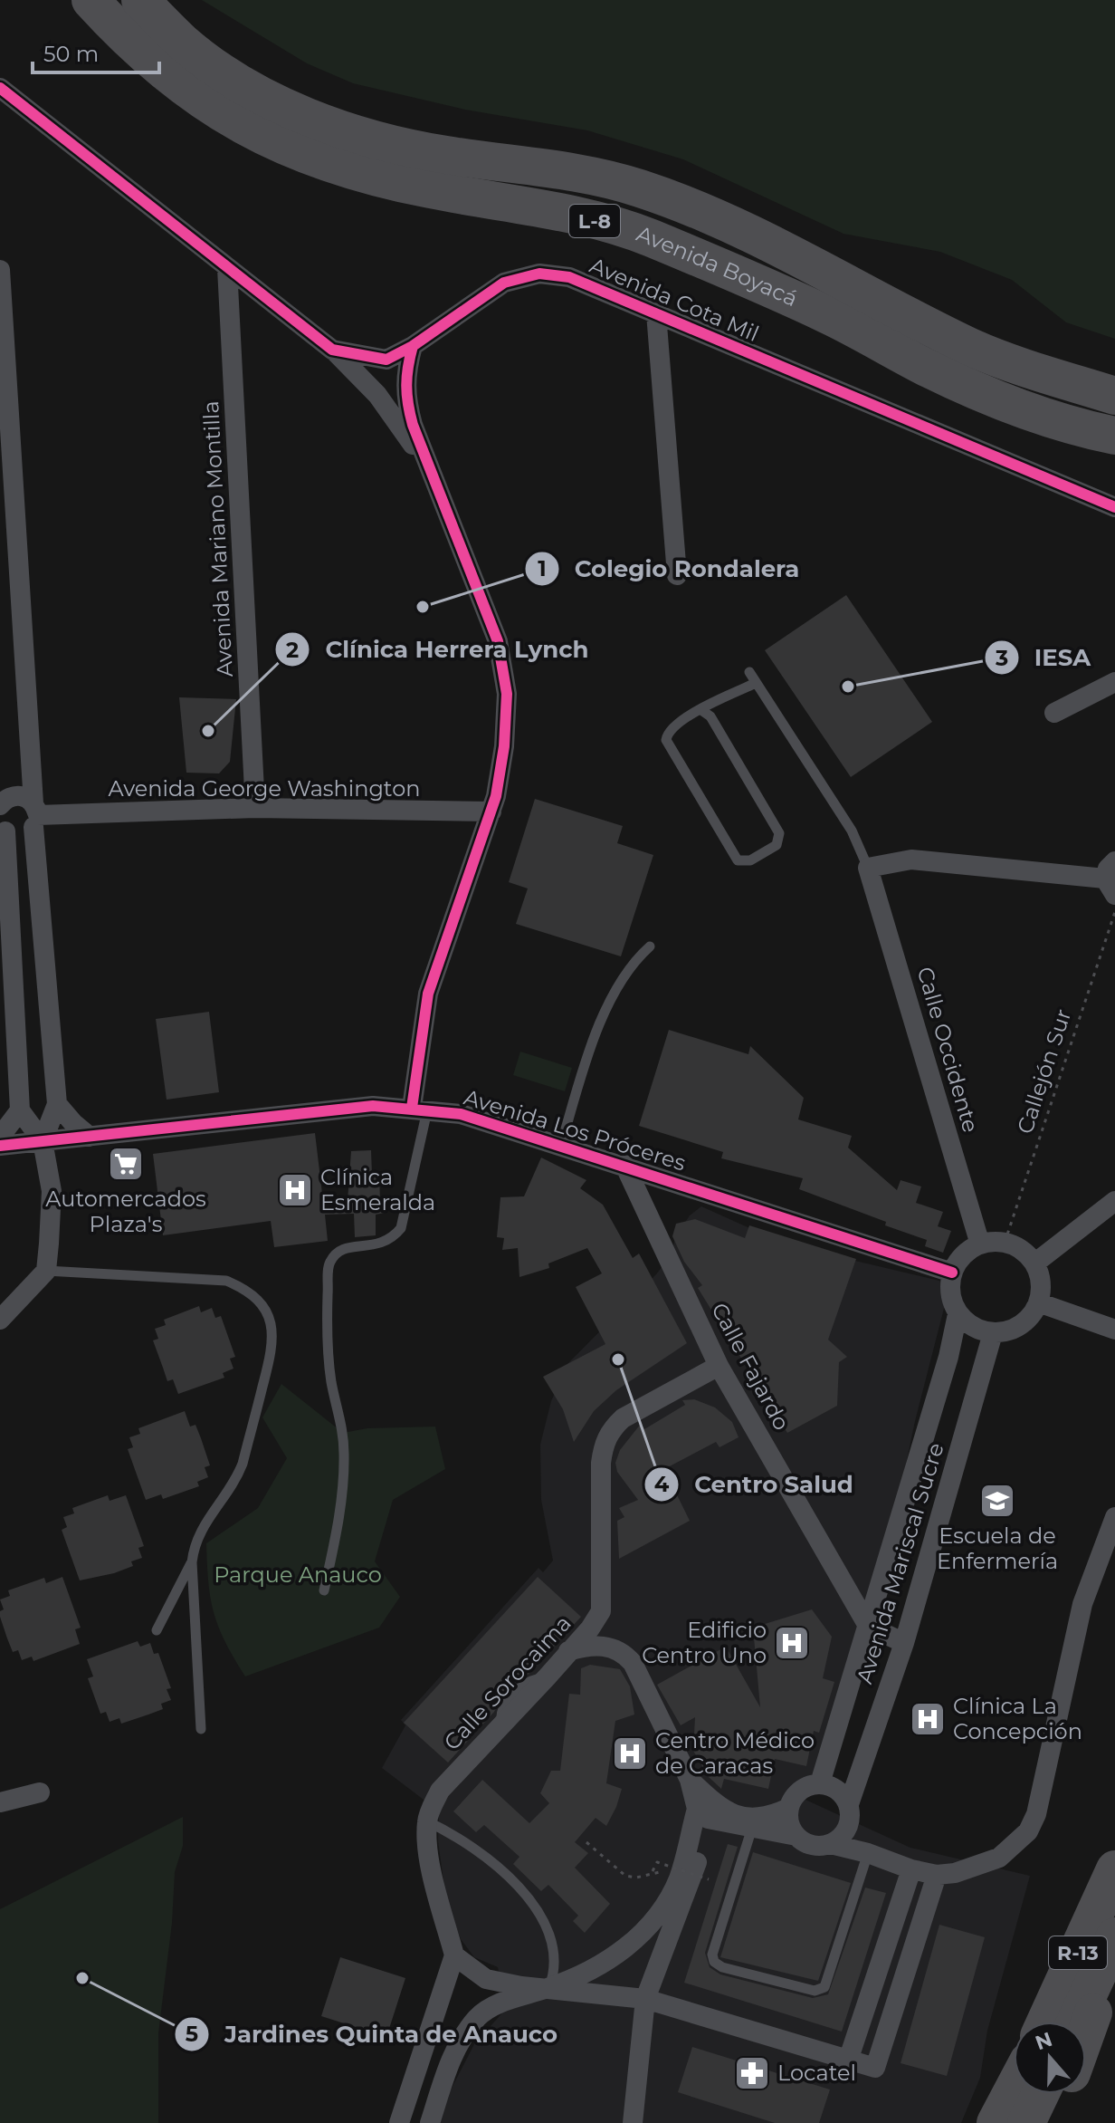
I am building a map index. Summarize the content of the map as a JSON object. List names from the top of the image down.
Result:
{
  "streets": {
    "highway": ["L-8", "Avenida Boyacá", "R-13"],
    "street": [
      "Avenida Cota Mil",
      "Avenida Mariano Montilla",
      "Avenida George Washington",
      "Calle Occidente",
      "Avenida Los Próceres",
      "Calle Fajardo",
      "Avenida Mariscal Sucre",
      "Calle Sorocaima"
    ],
    "path": ["Callejón Sur"]
  },
  "crossings": [
    ["Avenida Cota Mil", "Avenida Mariano Montilla"],
    ["Avenida Mariano Montilla", "Avenida George Washington"],
    ["Calle Occidente", "Callejón Sur"],
    ["Calle Occidente", "Avenida Los Próceres"],
    ["Calle Occidente", "Avenida Mariscal Sucre"],
    ["Callejón Sur", "Avenida Los Próceres"],
    ["Callejón Sur", "Avenida Mariscal Sucre"],
    ["Avenida Los Próceres", "Calle Fajardo"],
    ["Avenida Los Próceres", "Avenida Mariscal Sucre"],
    ["Calle Fajardo", "Avenida Mariscal Sucre"],
    ["Calle Fajardo", "Calle Sorocaima"]
  ],
  "parks": ["Parque Anauco"],
  "places": {
    "other": [
      "Colegio Rondalera",
      "IESA",
      "Clínica Herrera Lynch",
      "Centro Salud",
      "Jardines Quinta de Anauco"
    ],
    "supermarket": ["Automercados Plaza's"],
    "hospital": [
      "Clínica Esmeralda",
      "Edificio Centro Uno",
      "Clínica La Concepción",
      "Centro Médico de Caracas"
    ],
    "school or university": ["Escuela de Enfermería"],
    "pharmacy": ["Locatel"]
  },
  "scale_bar": "50 m",
  "north": "top"
}
